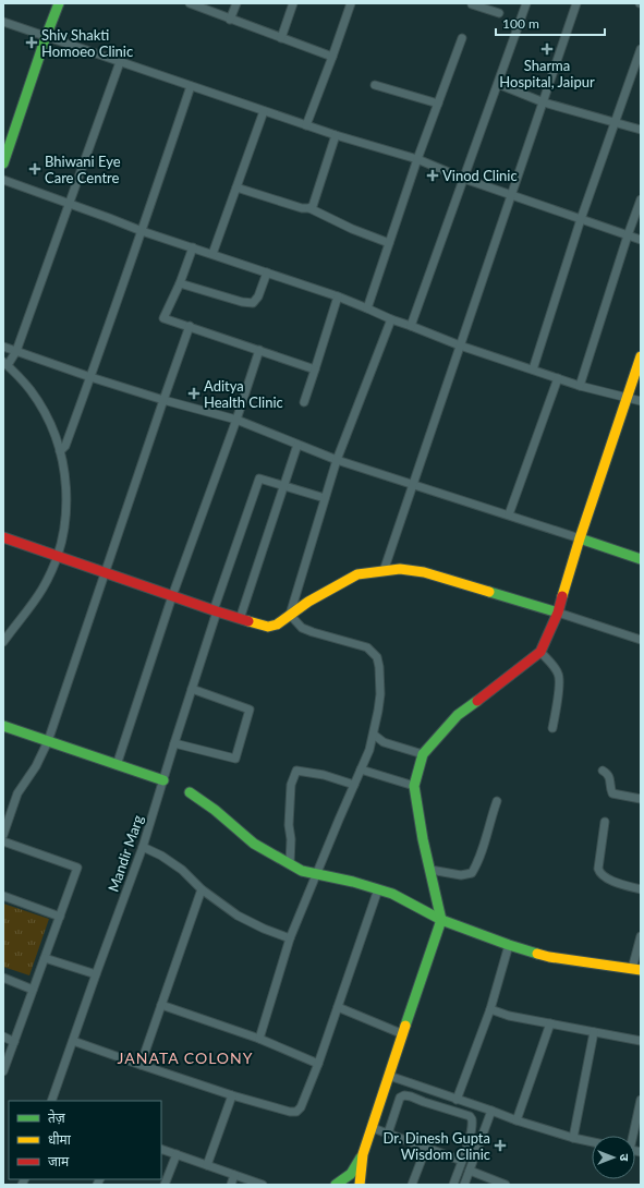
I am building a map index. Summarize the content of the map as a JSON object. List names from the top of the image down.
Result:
{
  "streets": {
    "street": ["Mandir Marg"]
  },
  "districts": ["JANATA COLONY"],
  "places": {
    "health": [
      "Shiv Shakti Homoeo Clinic",
      "Sharma Hospital, Jaipur",
      "Bhiwani Eye Care Centre",
      "Vinod Clinic",
      "Aditya Health Clinic",
      "Dr. Dinesh Gupta Wisdom Clinic"
    ]
  },
  "legend": ["तेज़", "धीमा", "जाम"],
  "scale_bar": "100 m",
  "north": "right"
}
